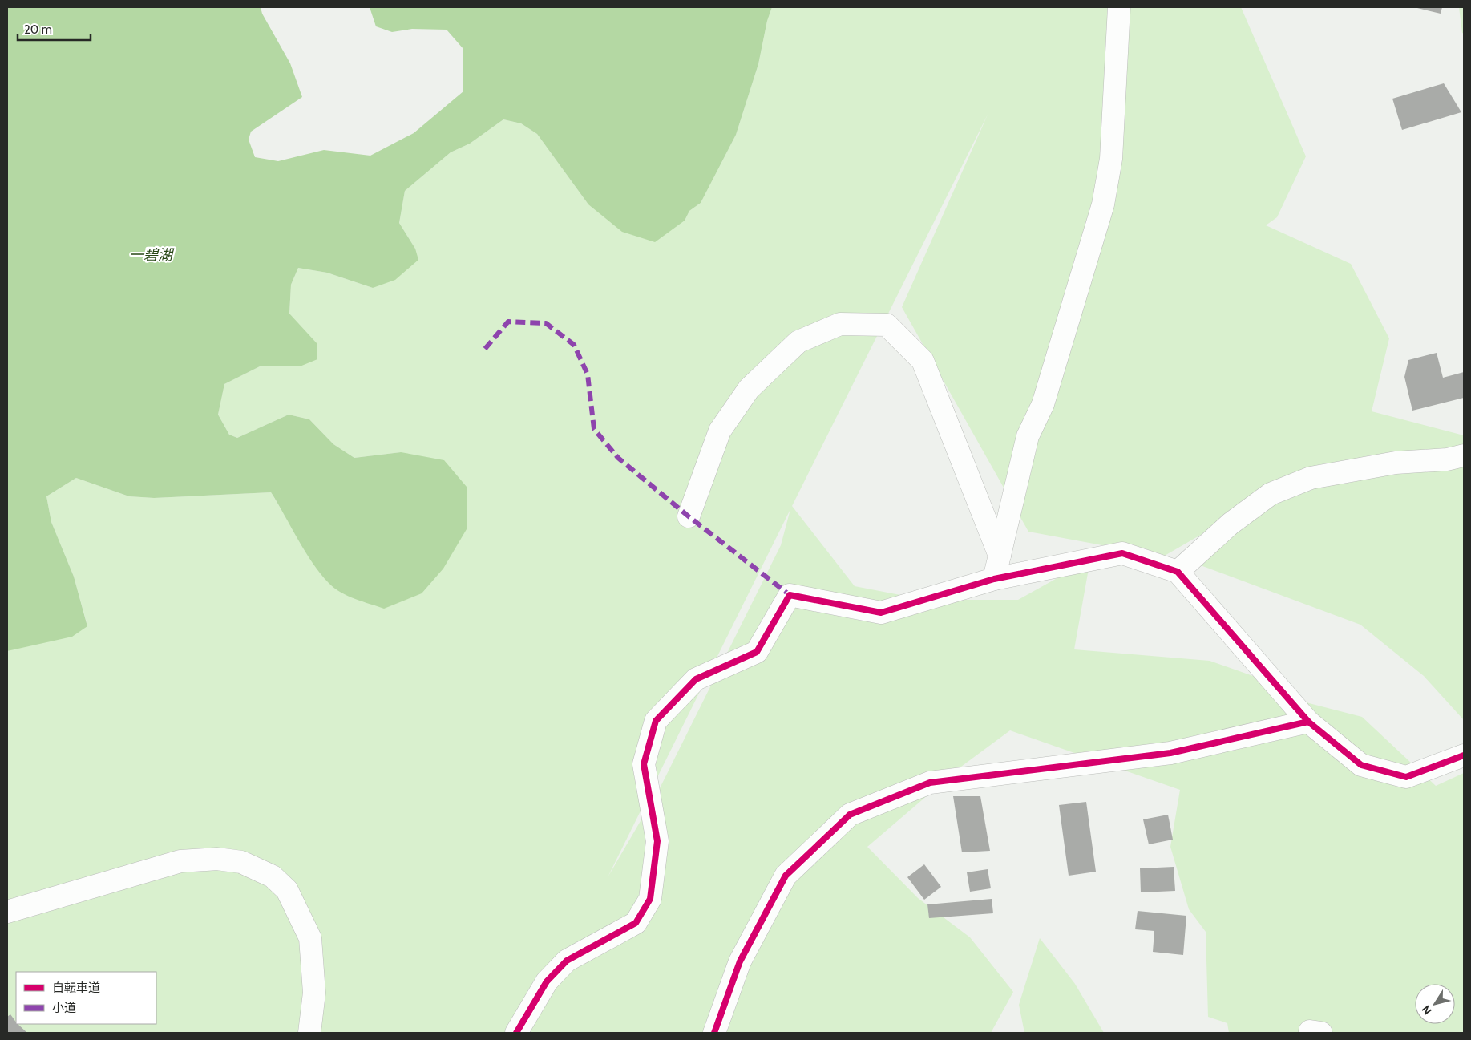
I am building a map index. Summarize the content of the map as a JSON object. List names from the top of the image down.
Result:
{
  "water": ["一碧湖"],
  "legend": ["自転車道", "小道"],
  "scale_bar": "20 m",
  "north": "bottom left"
}
